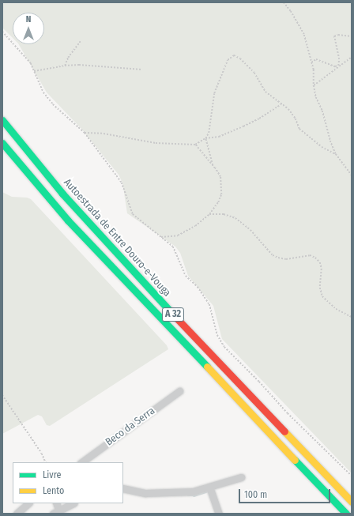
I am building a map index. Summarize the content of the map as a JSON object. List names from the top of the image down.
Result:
{
  "streets": {
    "highway": ["Autoestrada de Entre Douro-e-Vouga", "A 32"],
    "street": ["Beco da Serra"]
  },
  "legend": ["Livre", "Lento"],
  "scale_bar": "100 m",
  "north": "top"
}
